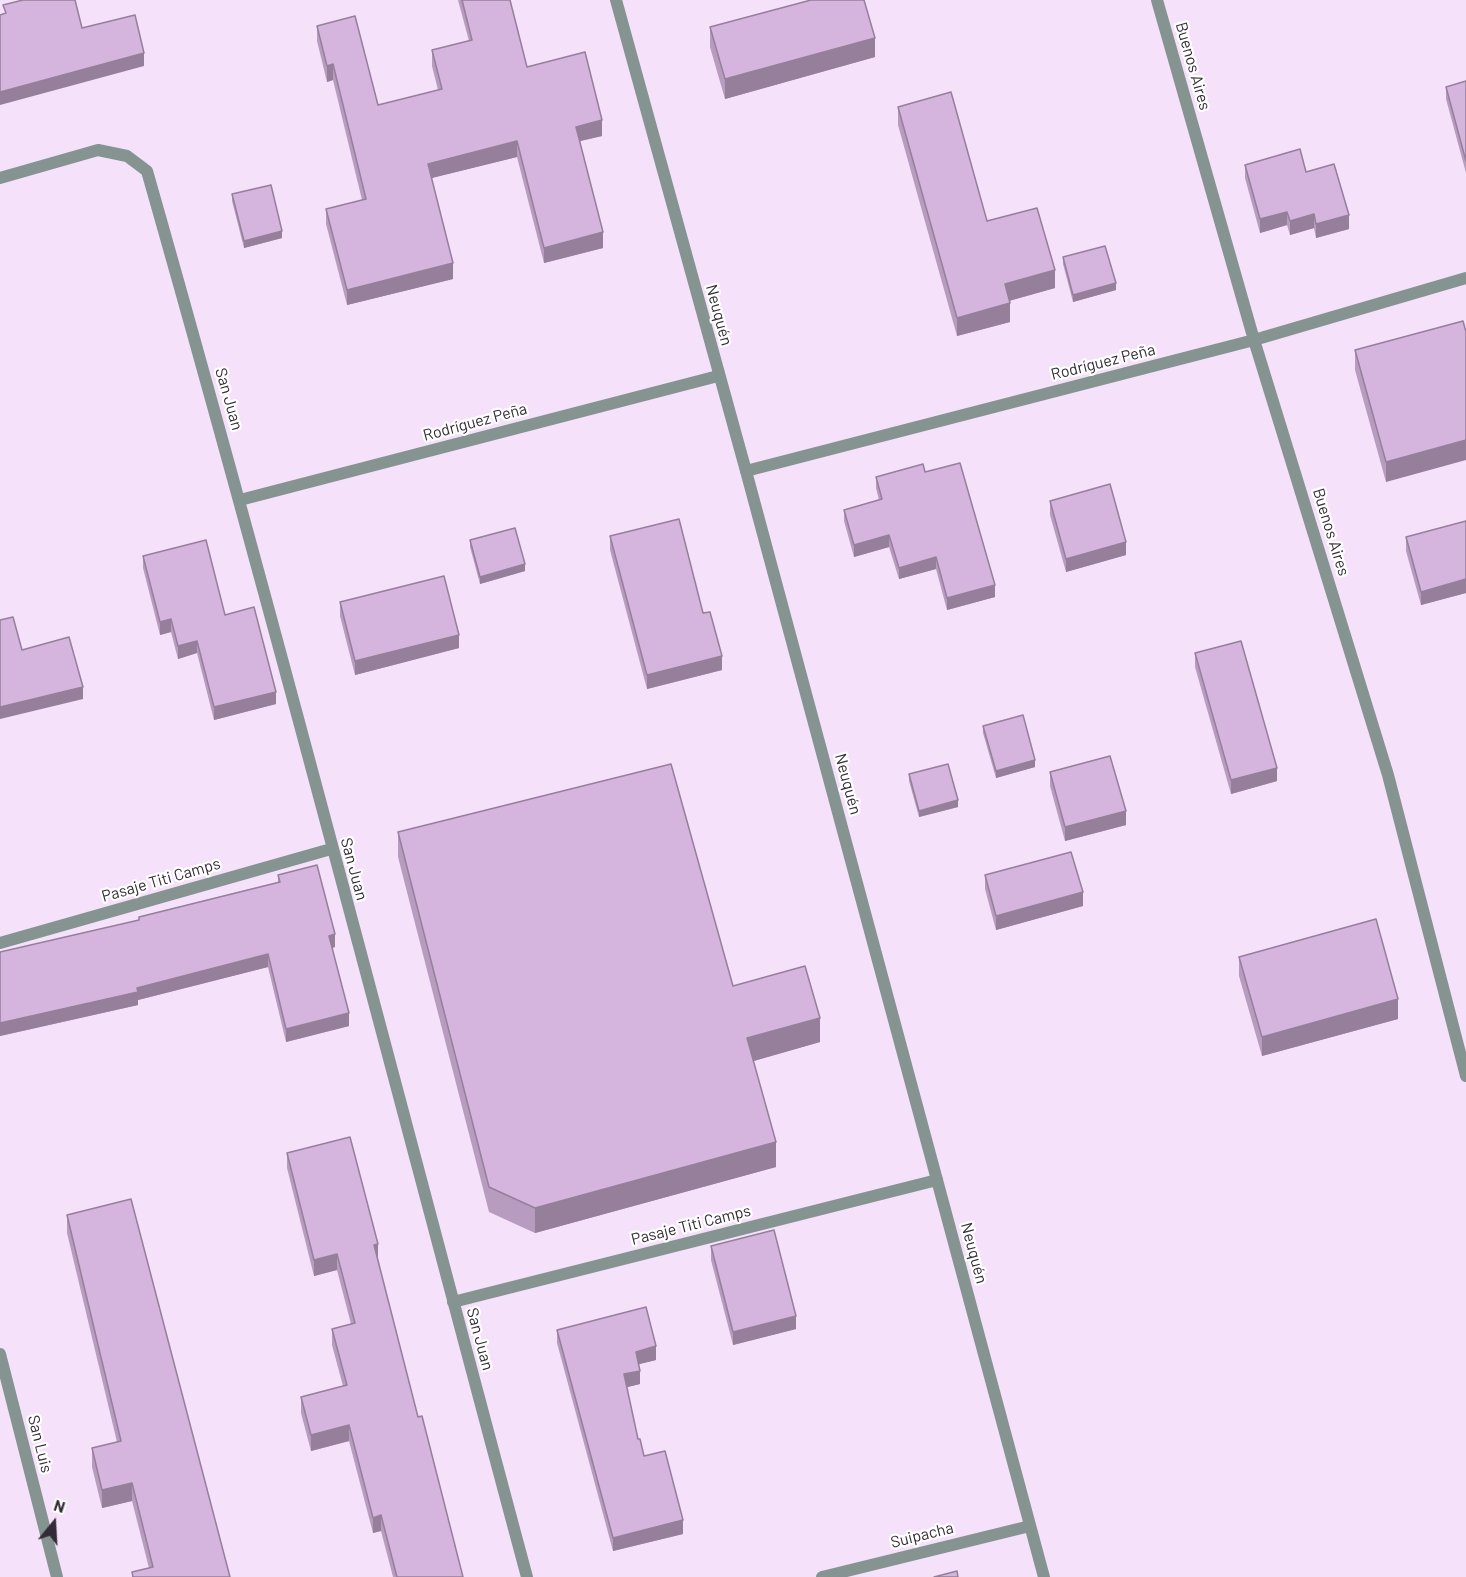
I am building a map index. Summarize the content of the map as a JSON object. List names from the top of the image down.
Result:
{
  "streets": {
    "street": [
      "Buenos Aires",
      "Neuquén",
      "Rodríguez Peña",
      "San Juan",
      "Pasaje Titi Camps",
      "San Luis",
      "Suipacha"
    ]
  },
  "crossings": [
    ["Buenos Aires", "Rodríguez Peña"],
    ["Neuquén", "Rodríguez Peña"],
    ["Neuquén", "Pasaje Titi Camps"],
    ["Neuquén", "Suipacha"],
    ["Rodríguez Peña", "San Juan"],
    ["San Juan", "Pasaje Titi Camps"]
  ],
  "north": "top"
}
